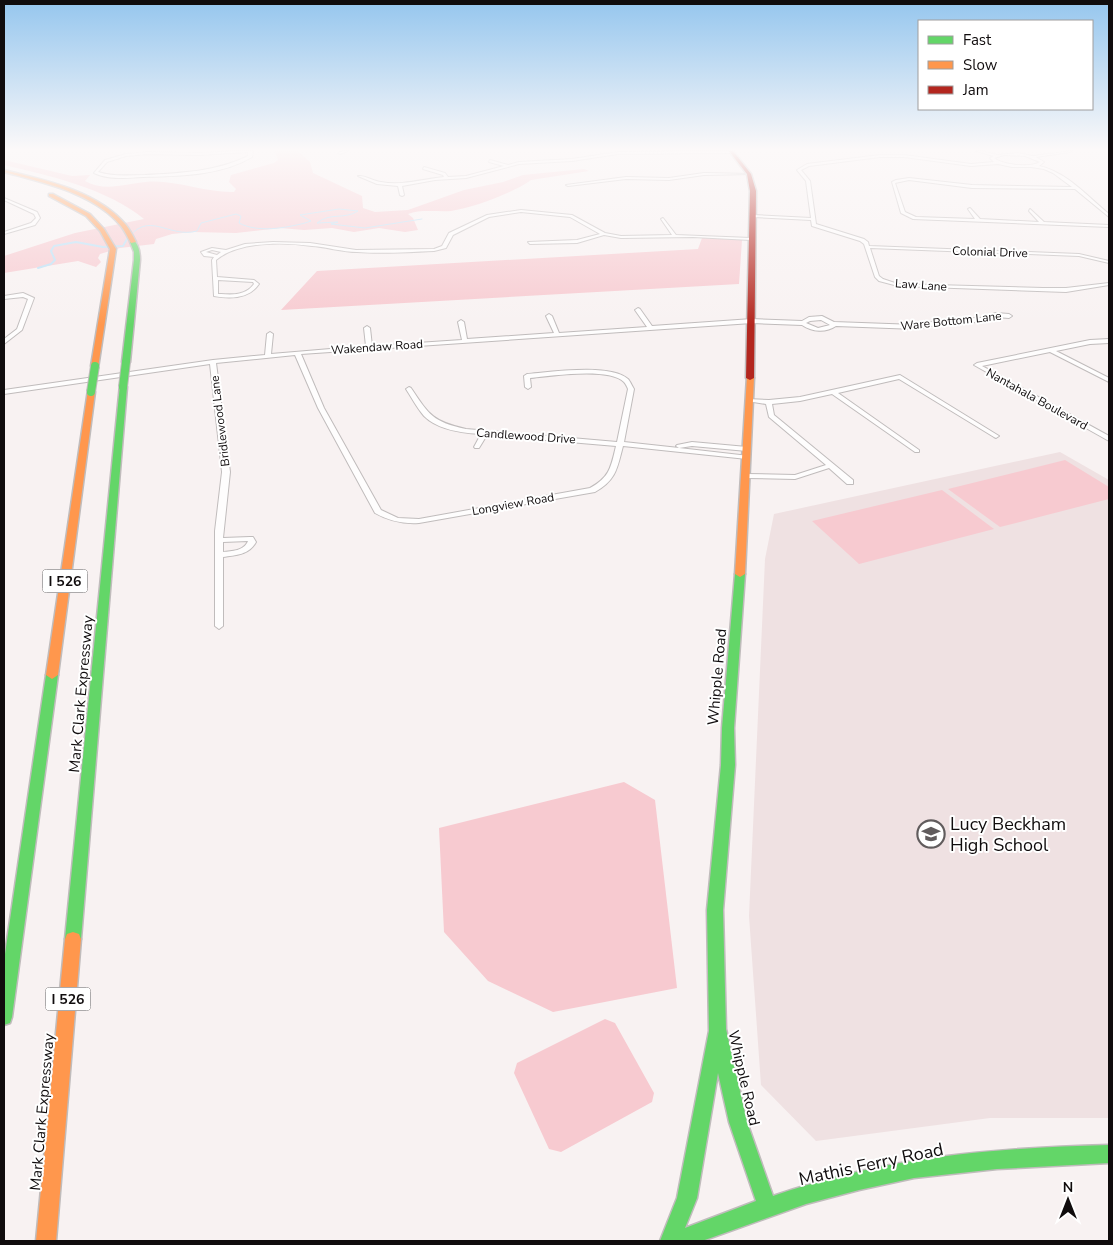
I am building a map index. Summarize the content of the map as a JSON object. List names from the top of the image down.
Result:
{
  "streets": {
    "main road": [
      "I 526",
      "Whipple Road",
      "Mark Clark Expressway",
      "Mathis Ferry Road"
    ],
    "street": [
      "Colonial Drive",
      "Law Lane",
      "Ware Bottom Lane",
      "Wakendaw Road",
      "Nantahala Boulevard",
      "Bridlewood Lane",
      "Candlewood Drive",
      "Longview Road"
    ]
  },
  "crossings": [
    ["Colonial Drive", "Law Lane"],
    ["Ware Bottom Lane", "Wakendaw Road"],
    ["Ware Bottom Lane", "Whipple Road"],
    ["Wakendaw Road", "Bridlewood Lane"],
    ["Wakendaw Road", "Longview Road"],
    ["Wakendaw Road", "Whipple Road"],
    ["Candlewood Drive", "Longview Road"],
    ["Candlewood Drive", "Whipple Road"],
    ["Whipple Road", "Mathis Ferry Road"]
  ],
  "places": {
    "school or university": ["Lucy Beckham High School"]
  },
  "legend": ["Fast", "Slow", "Jam"],
  "north": "top"
}
